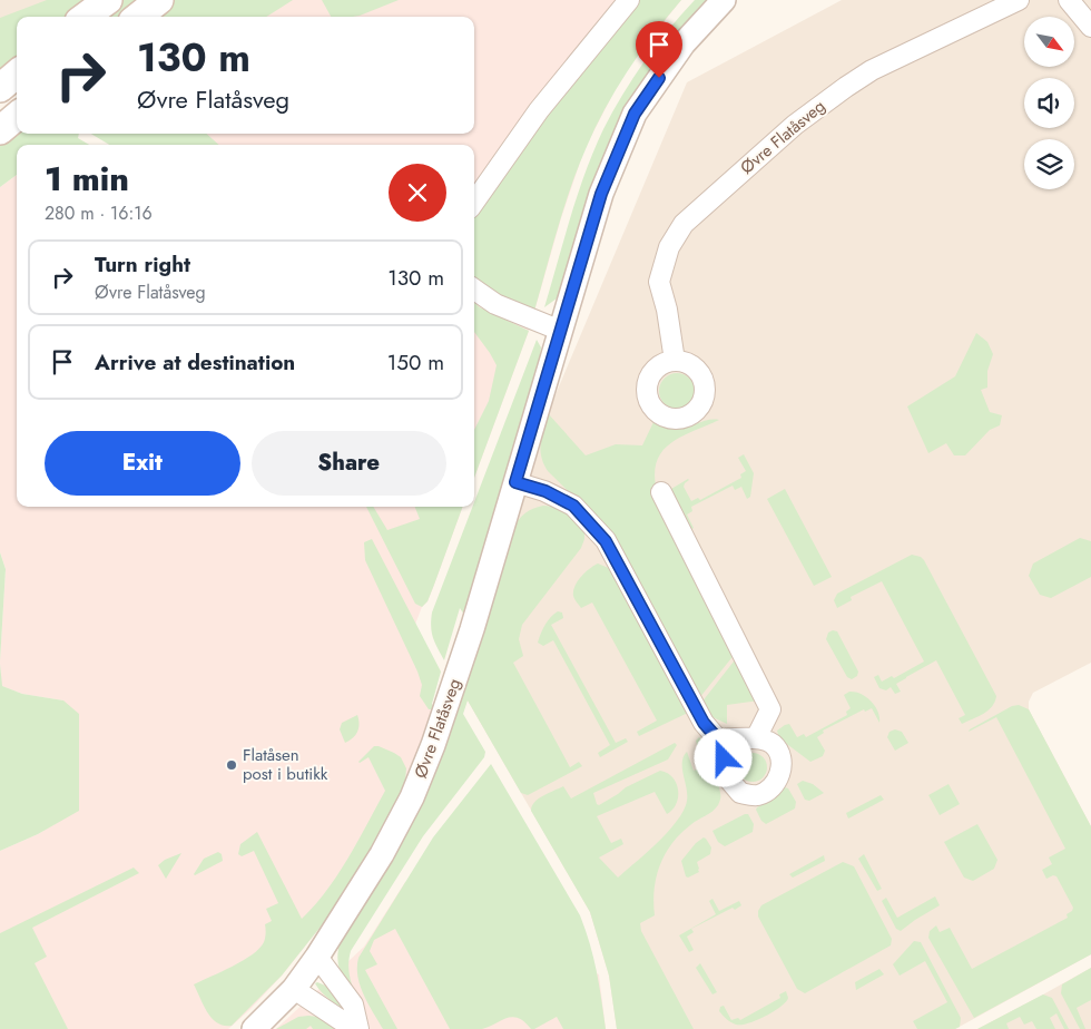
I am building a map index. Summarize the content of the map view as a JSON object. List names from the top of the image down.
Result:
{
  "streets": {
    "street": ["Øvre Flatåsveg"]
  },
  "places": ["Flatåsen post i butikk"],
  "north": "bottom right",
  "page": {
    "turn": ["130 m", "Øvre Flatåsveg"],
    "heading": ["1 min", "280 m · 16:16"],
    "list": [
      {
        "name": "Turn right",
        "note": "Øvre Flatåsveg",
        "value": "130 m"
      },
      {
        "name": "Arrive at destination",
        "value": "150 m"
      }
    ],
    "buttons": ["Exit", "Share"]
  }
}
